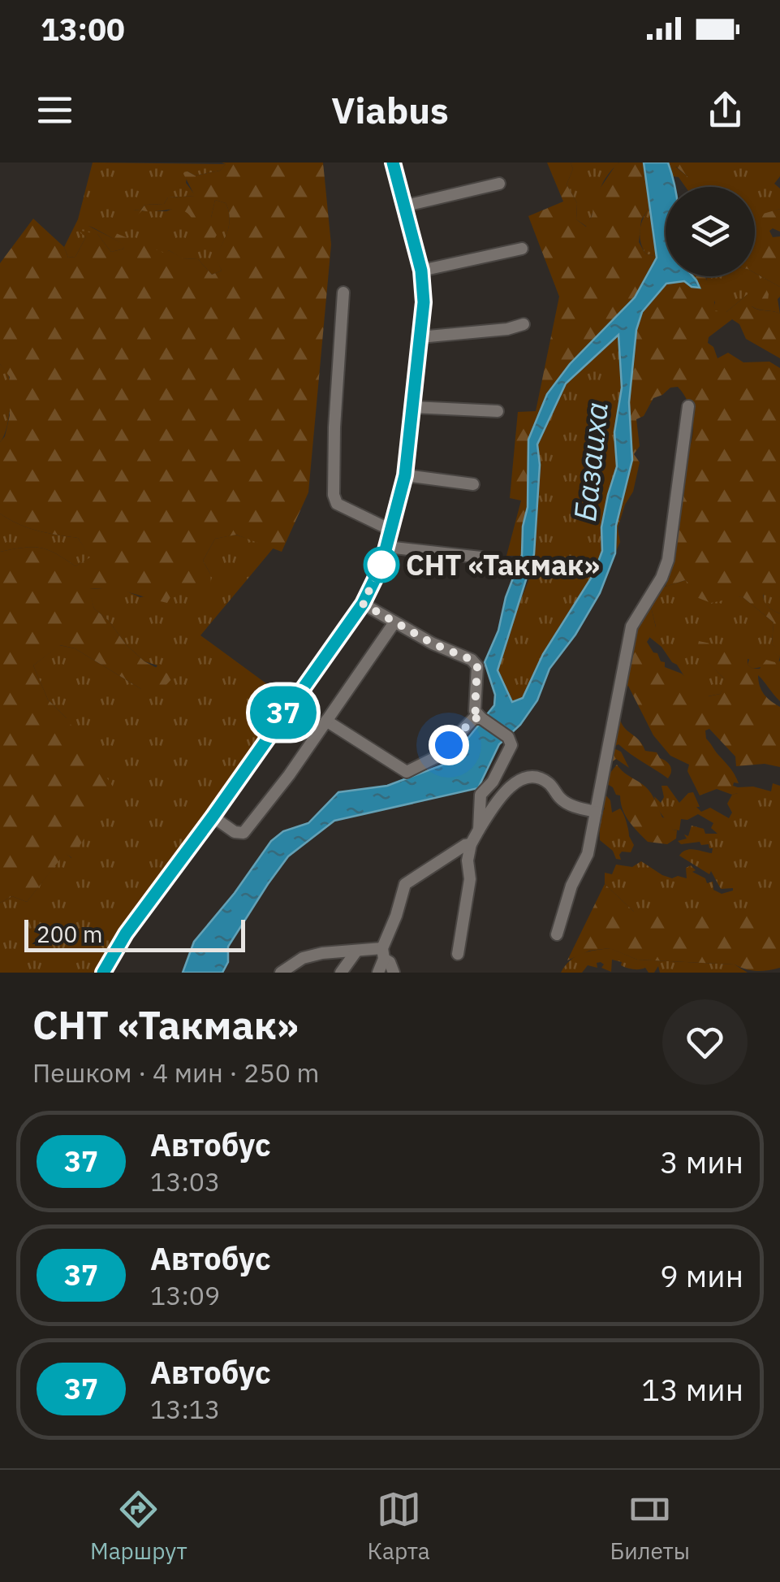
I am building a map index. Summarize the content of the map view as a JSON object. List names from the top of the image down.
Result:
{
  "water": ["Базаиха"],
  "places": ["СНТ «Такмак»"],
  "lines": ["bus line 37"],
  "scale_bar": "200 m",
  "page": {
    "status": "13:00",
    "header": "Viabus",
    "on_map": "37",
    "scale": "200 m",
    "heading": ["СНТ «Такмак»", "Пешком · 4 мин · 250 m"],
    "list": [
      {
        "mark": "37",
        "name": "Автобус",
        "note": "13:03",
        "value": "3 мин"
      },
      {
        "mark": "37",
        "name": "Автобус",
        "note": "13:09",
        "value": "9 мин"
      },
      {
        "mark": "37",
        "name": "Автобус",
        "note": "13:13",
        "value": "13 мин"
      }
    ],
    "tabs": ["Маршрут", "Карта", "Билеты"]
  }
}
